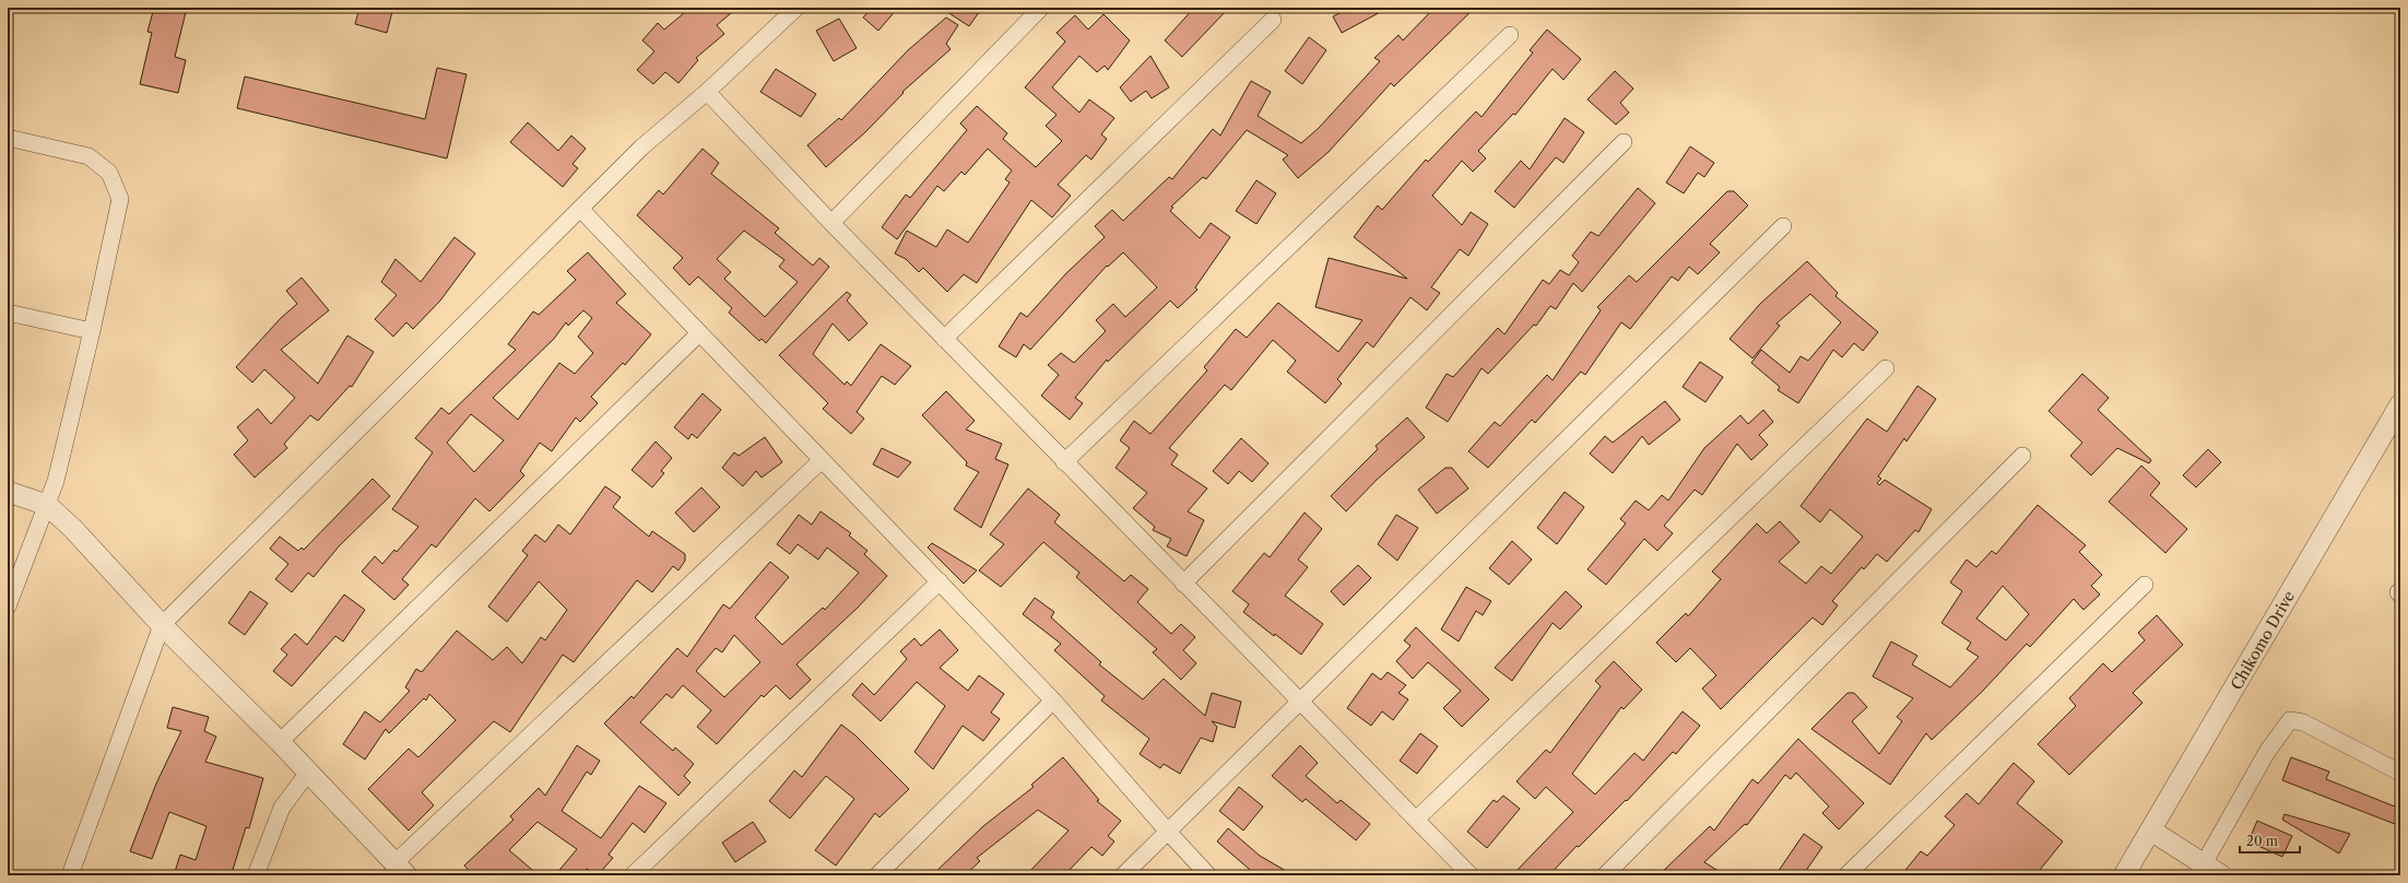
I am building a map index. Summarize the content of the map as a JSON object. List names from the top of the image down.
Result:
{
  "streets": {
    "street": ["Chikomo Drive"]
  },
  "scale_bar": "20 m"
}
